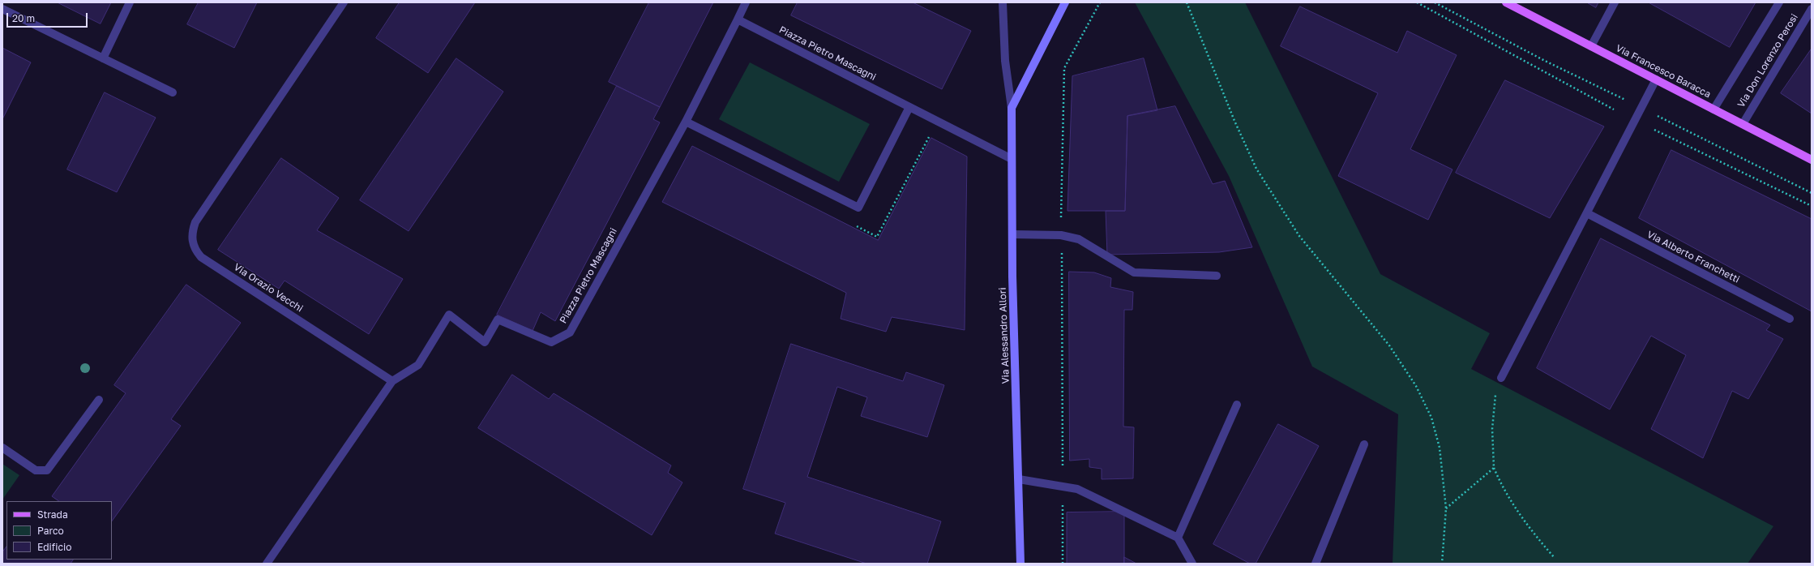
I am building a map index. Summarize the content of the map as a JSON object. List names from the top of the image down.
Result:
{
  "streets": {
    "main road": ["Via Francesco Baracca"],
    "street": [
      "Piazza Pietro Mascagni",
      "Via Don Lorenzo Perosi",
      "Via Alberto Franchetti",
      "Via Orazio Vecchi",
      "Via Alessandro Allori"
    ]
  },
  "crossings": [
    ["Piazza Pietro Mascagni", "Via Orazio Vecchi"],
    ["Piazza Pietro Mascagni", "Via Alessandro Allori"],
    ["Via Don Lorenzo Perosi", "Via Francesco Baracca"]
  ],
  "legend": ["Strada", "Parco", "Edificio"],
  "scale_bar": "20 m"
}
